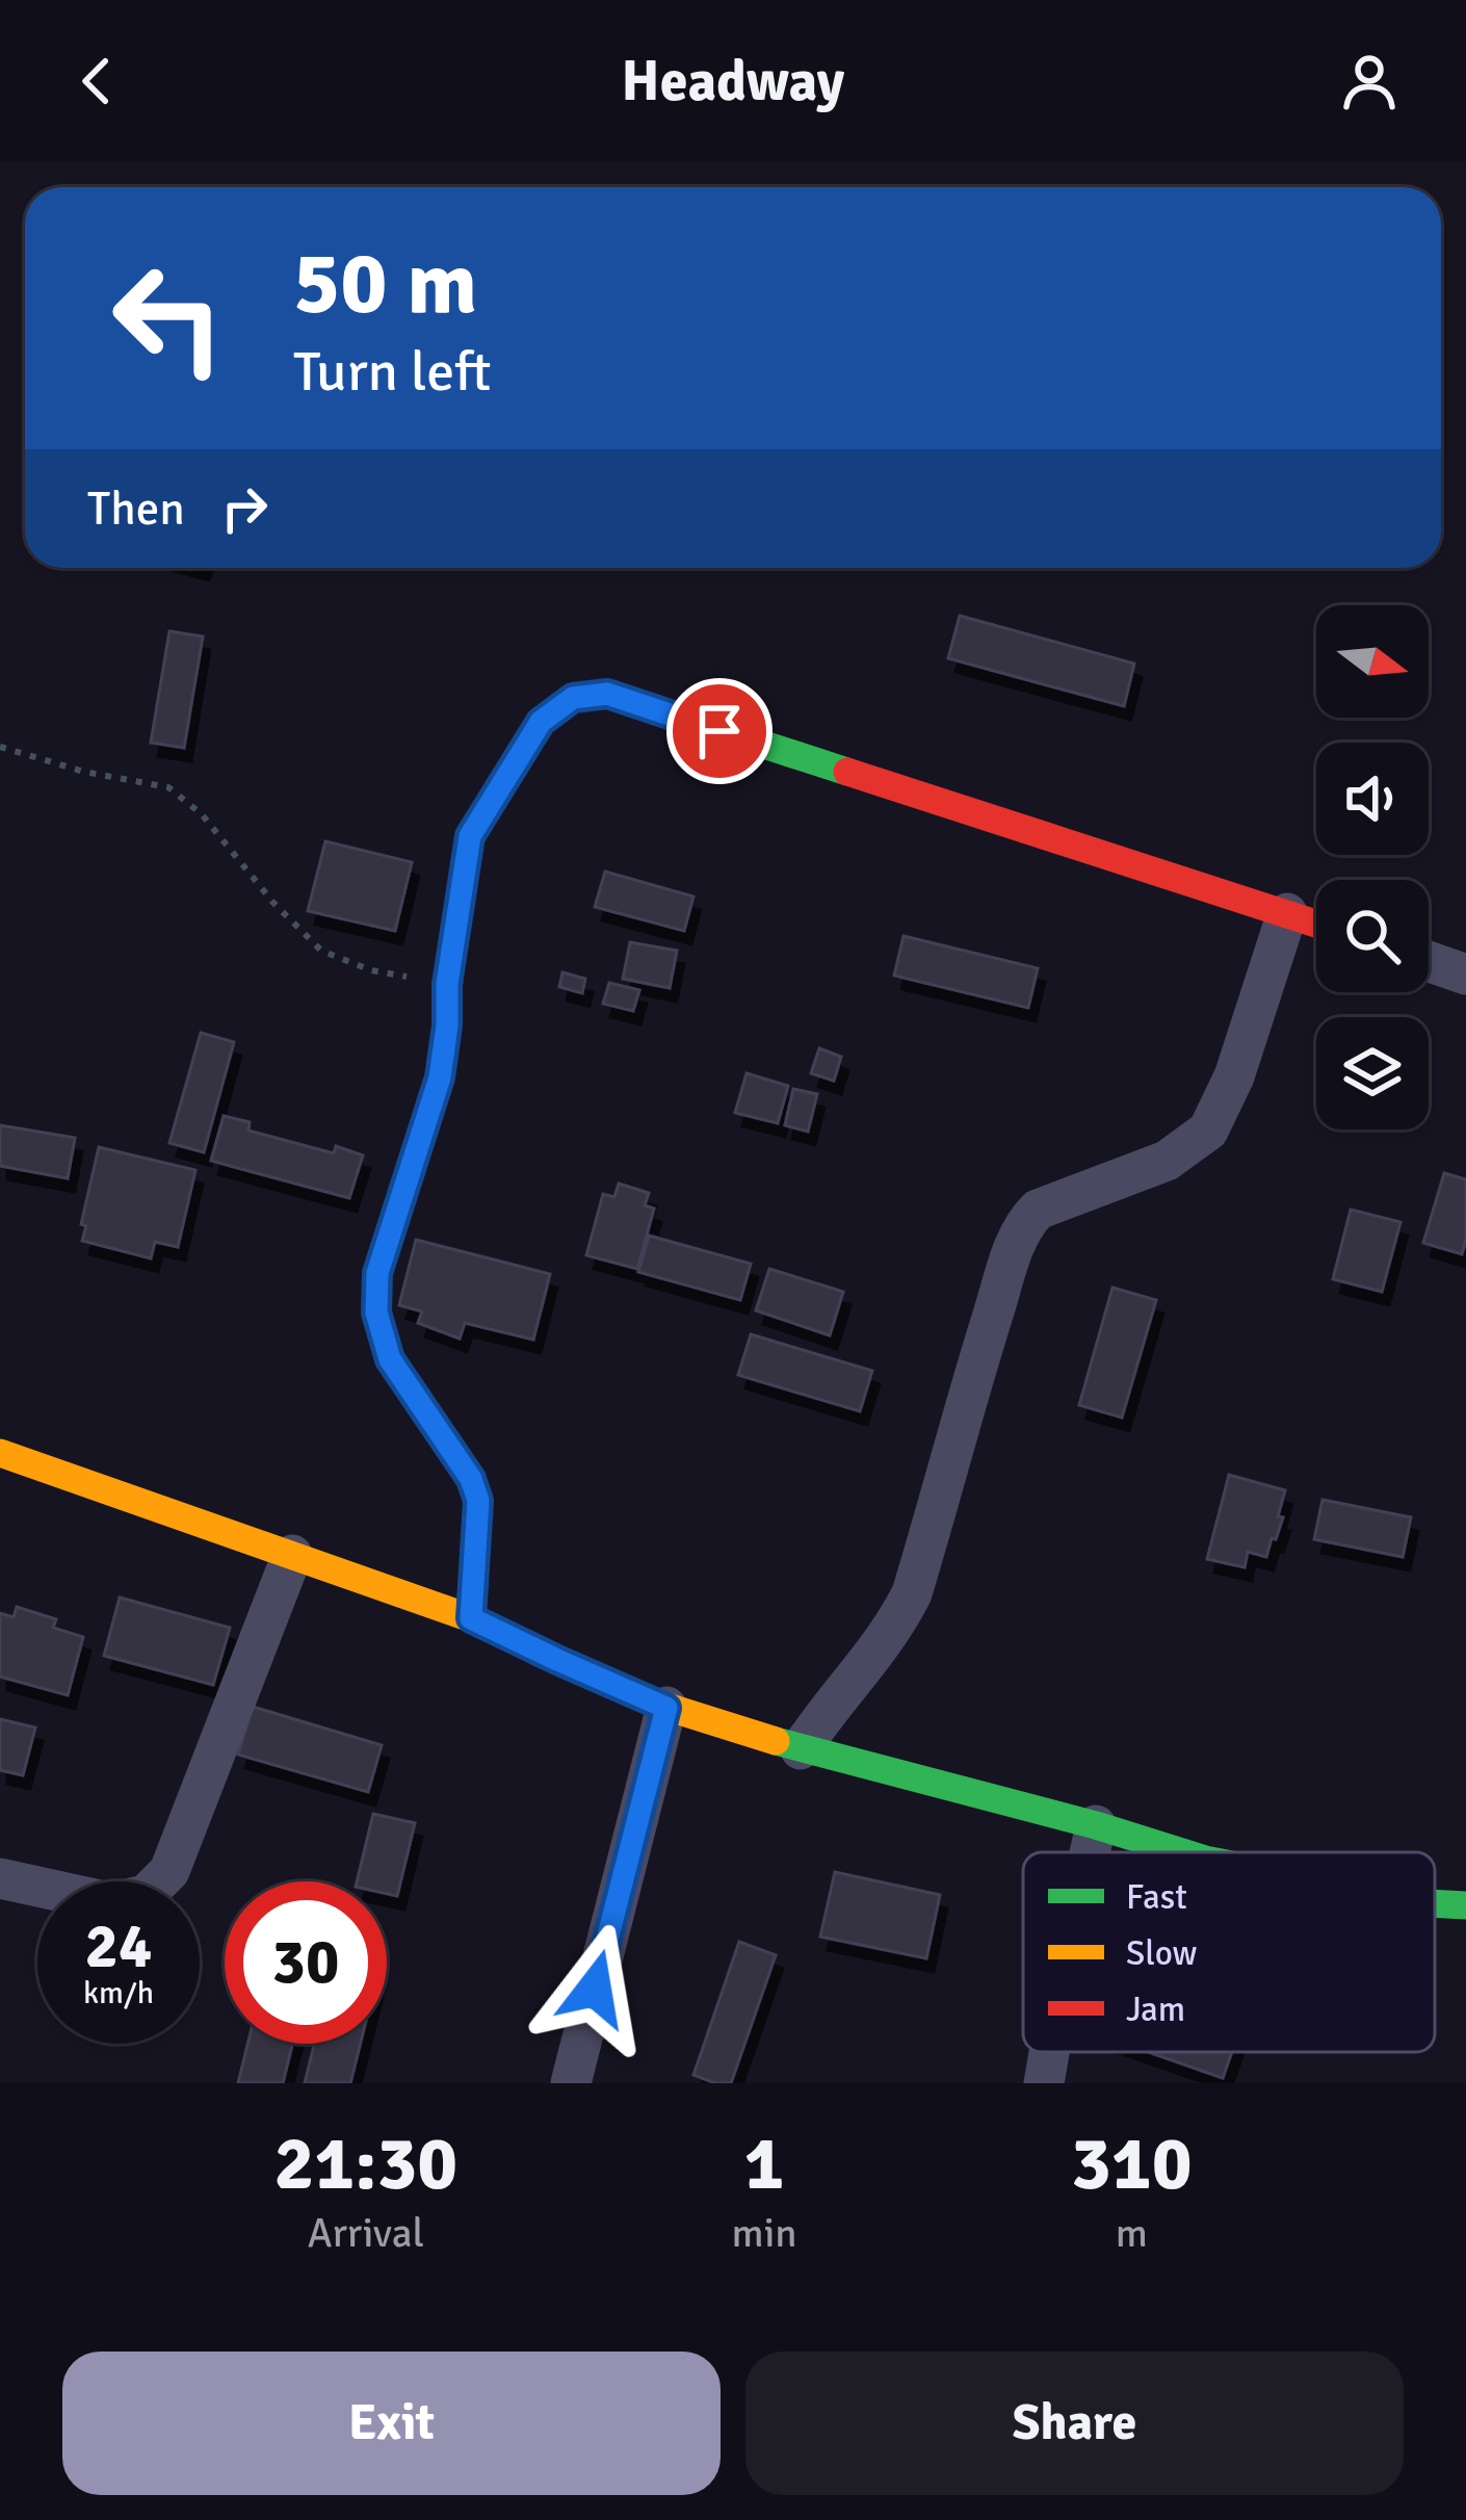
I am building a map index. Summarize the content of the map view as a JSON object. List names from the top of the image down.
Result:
{
  "legend": ["Fast", "Slow", "Jam"],
  "north": "right",
  "page": {
    "header": "Headway",
    "turn": ["50 m", "Turn left"],
    "then": "Then",
    "speed": "24 km/h",
    "limit": "30",
    "eta": [
      "21:30",
      "Arrival",
      "1",
      "min",
      "310",
      "m"
    ],
    "buttons": ["Exit", "Share"]
  }
}
